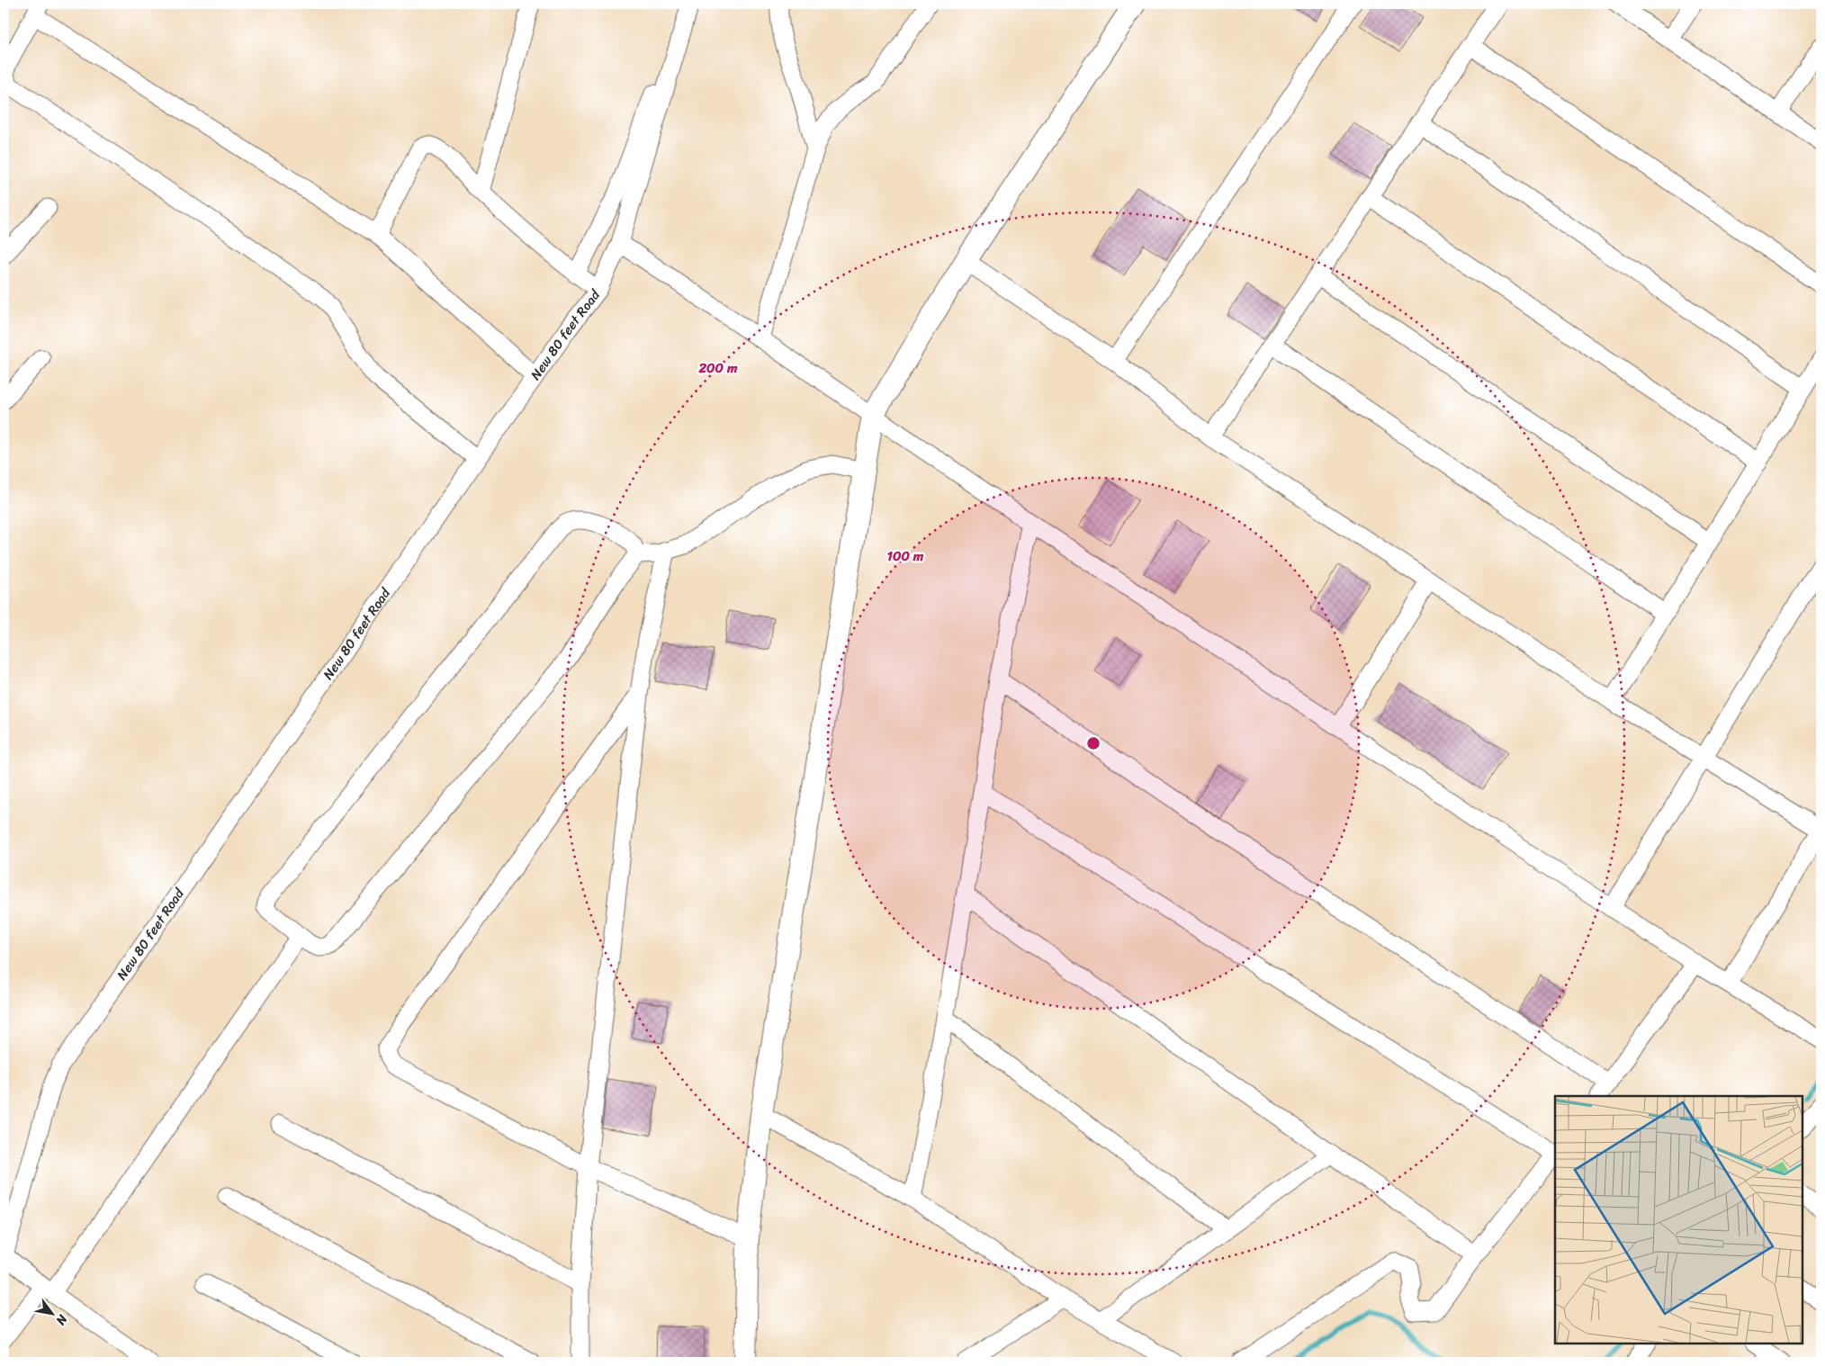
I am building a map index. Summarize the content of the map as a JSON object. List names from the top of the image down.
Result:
{
  "streets": {
    "street": ["New 80 feet Road"]
  },
  "north": "bottom right",
  "rings": ["200 m", "100 m"]
}
